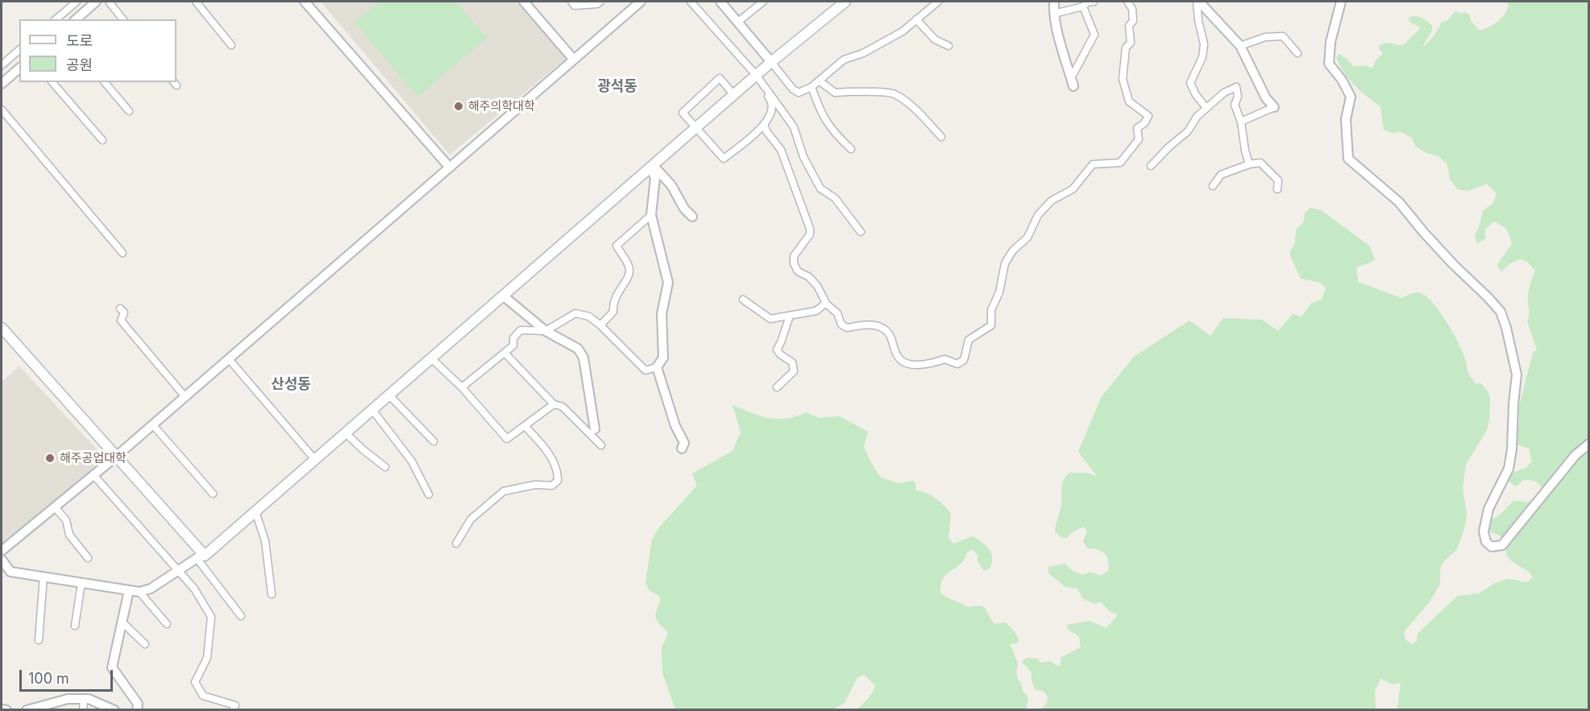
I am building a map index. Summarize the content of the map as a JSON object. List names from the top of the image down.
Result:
{
  "districts": ["광석동", "산성동"],
  "places": ["해주의학대학", "해주공업대학"],
  "legend": ["도로", "공원"],
  "scale_bar": "100 m"
}
